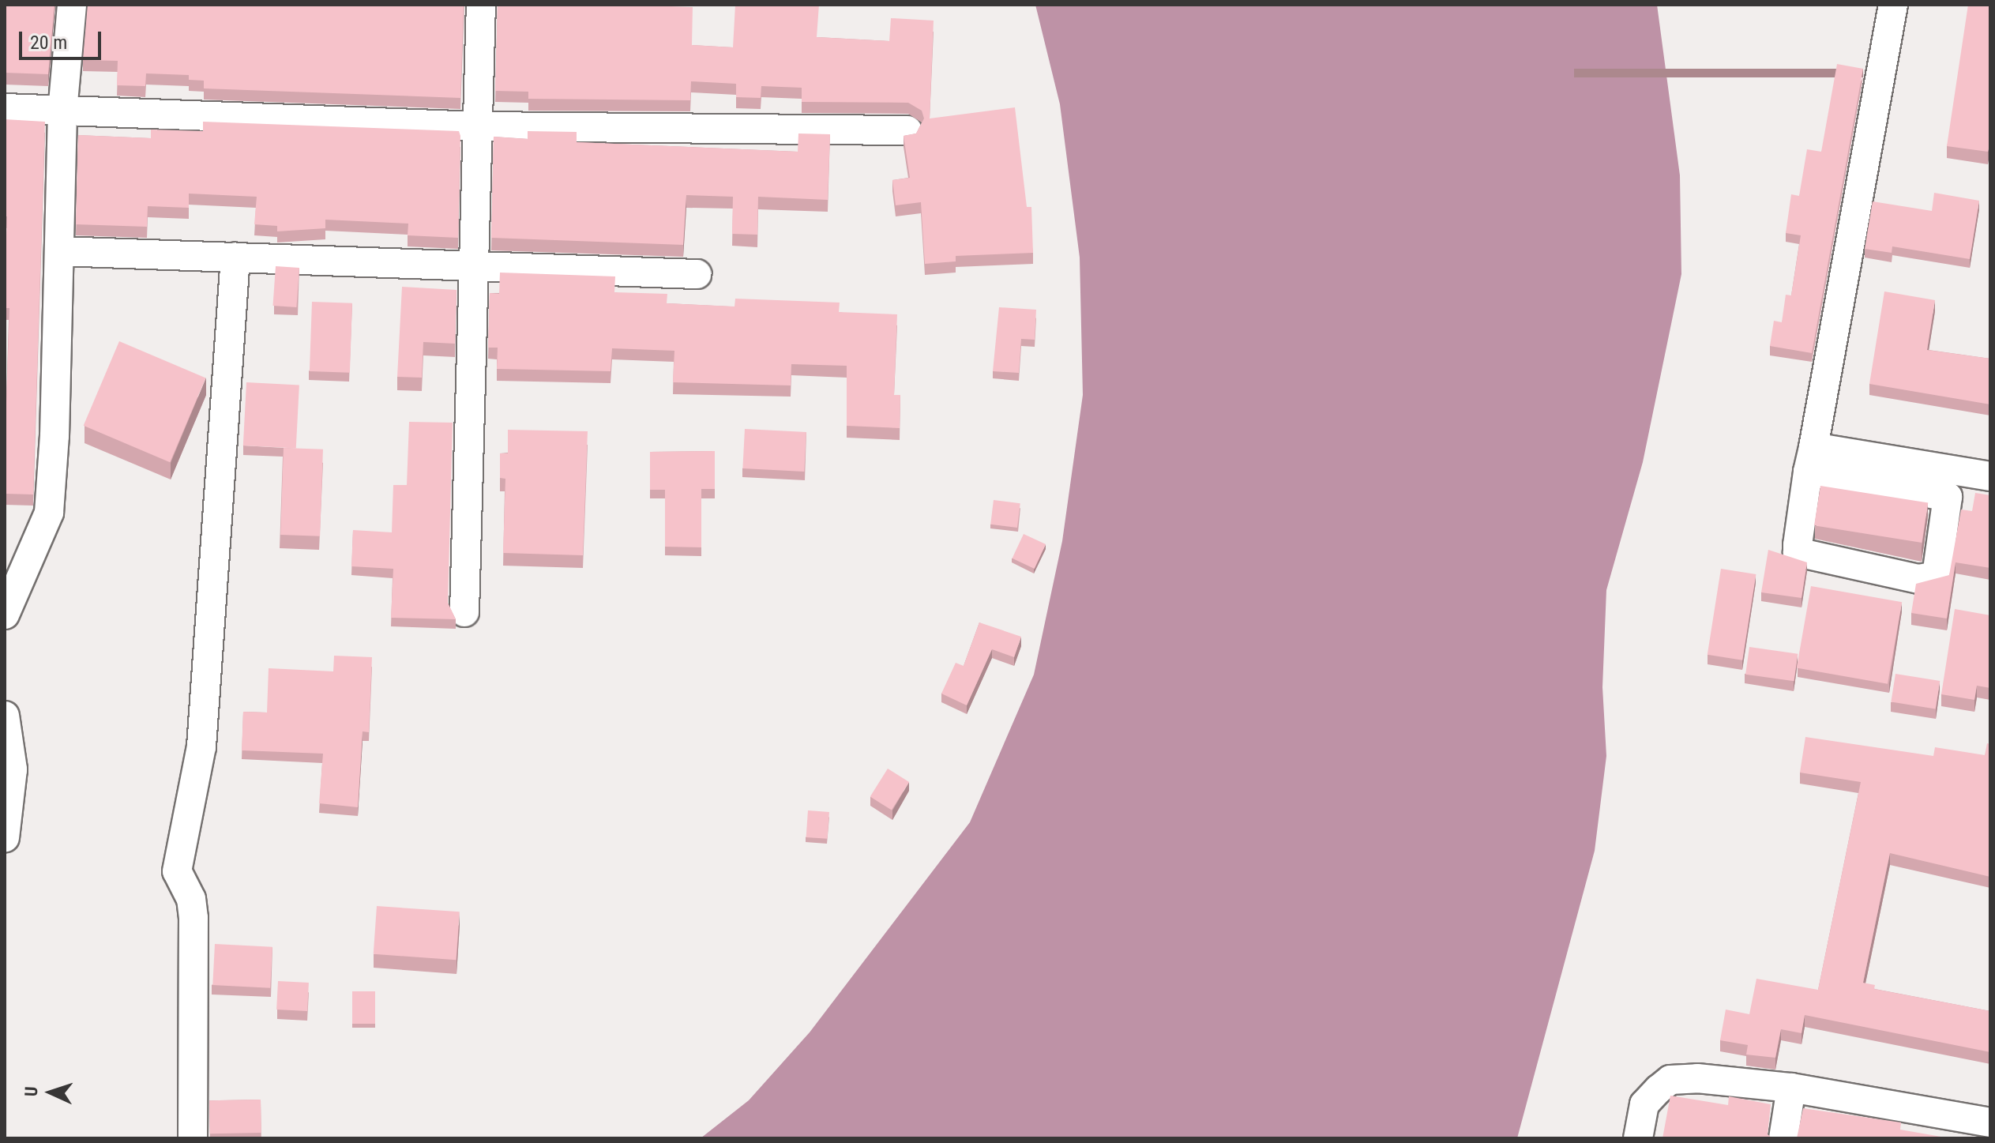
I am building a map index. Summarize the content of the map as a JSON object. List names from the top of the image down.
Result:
{
  "scale_bar": "20 m",
  "north": "left"
}
